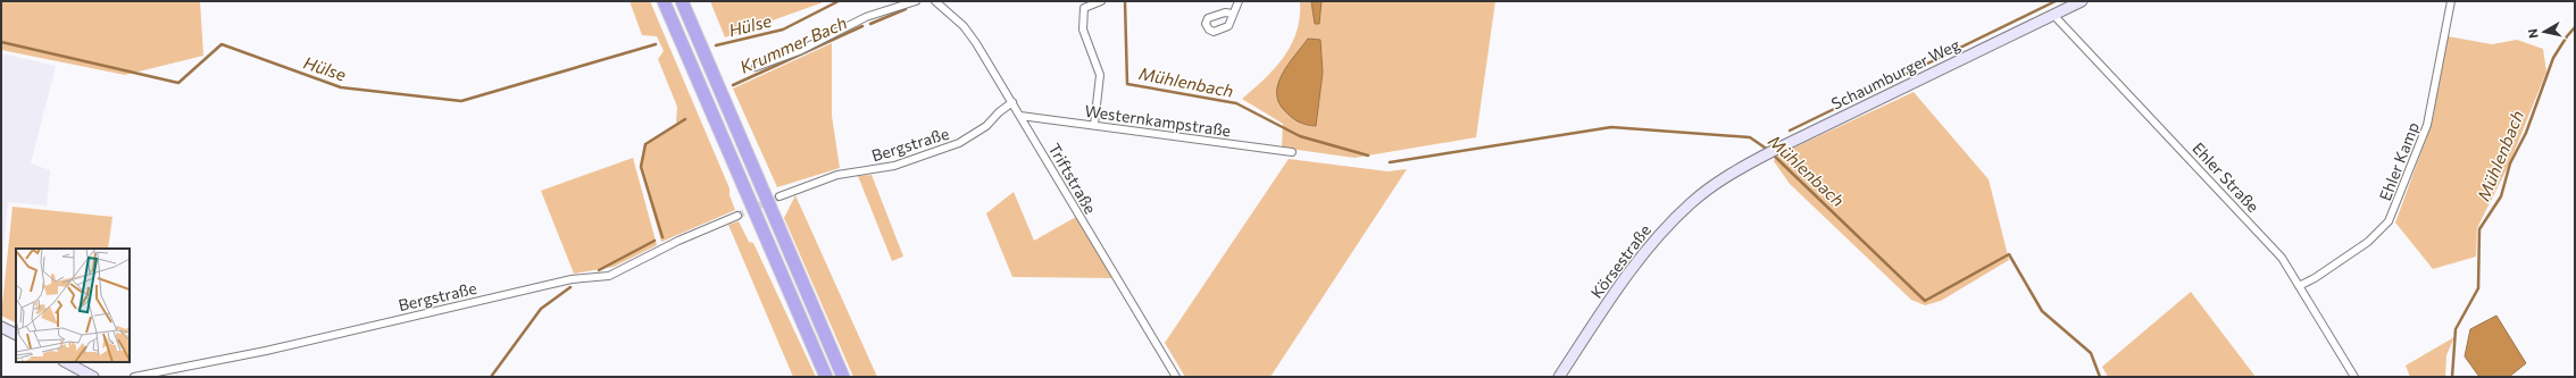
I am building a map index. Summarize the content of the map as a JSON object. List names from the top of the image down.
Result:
{
  "streets": {
    "street": [
      "Schaumburger Weg",
      "Westernkampstraße",
      "Bergstraße",
      "Ehler Kamp",
      "Ehler Straße",
      "Triftstraße",
      "Körsestraße"
    ]
  },
  "crossings": [
    ["Schaumburger Weg", "Ehler Straße"],
    ["Schaumburger Weg", "Körsestraße"],
    ["Westernkampstraße", "Triftstraße"],
    ["Bergstraße", "Triftstraße"],
    ["Ehler Kamp", "Ehler Straße"]
  ],
  "water": ["Hülse", "Krummer Bach", "Mühlenbach"],
  "north": "left"
}
